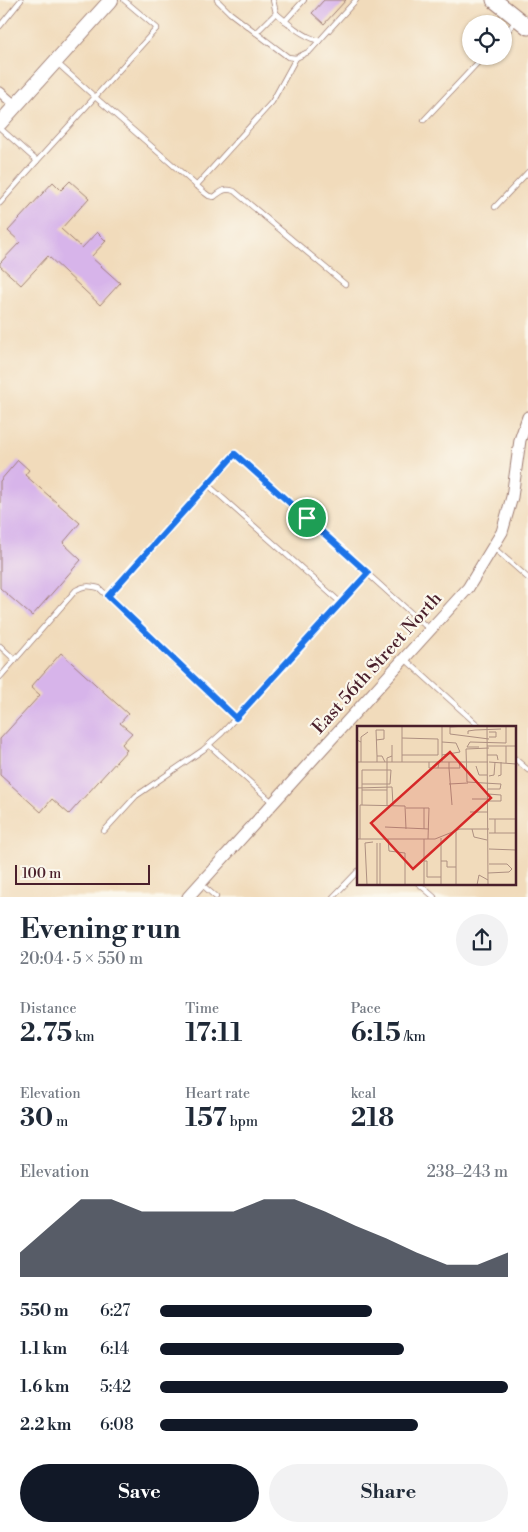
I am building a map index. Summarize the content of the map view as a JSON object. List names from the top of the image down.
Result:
{
  "streets": {
    "street": ["East 56th Street North"]
  },
  "scale_bar": "100 m",
  "page": {
    "scale": "100 m",
    "heading": ["Evening run", "20:04 · 5 × 550 m"],
    "stats": [
      ["Distance", "2.75 km"],
      ["Time", "17:11"],
      ["Pace", "6:15 /km"],
      ["Elevation", "30 m"],
      ["Heart rate", "157 bpm"],
      ["kcal", "218"]
    ],
    "chart": ["Elevation", "238–243 m"],
    "list": [
      {
        "name": "550 m",
        "note": "6:27"
      },
      {
        "name": "1.1 km",
        "note": "6:14"
      },
      {
        "name": "1.6 km",
        "note": "5:42"
      },
      {
        "name": "2.2 km",
        "note": "6:08"
      }
    ],
    "buttons": ["Save", "Share"]
  }
}
